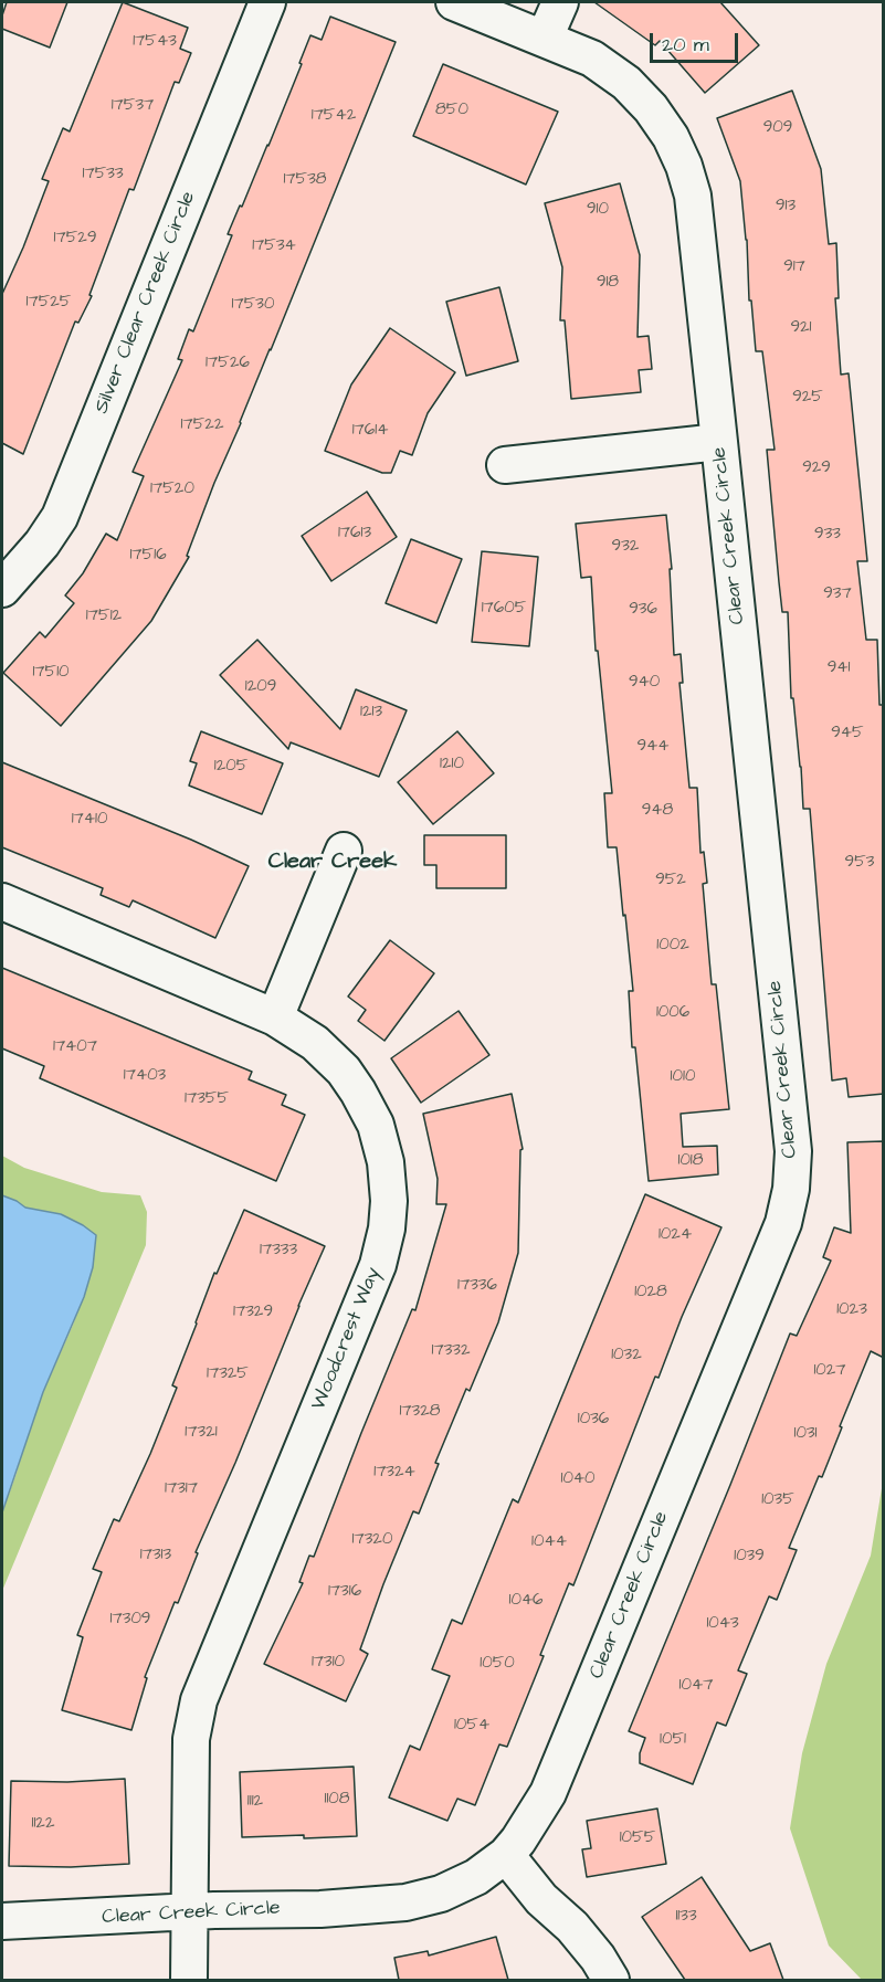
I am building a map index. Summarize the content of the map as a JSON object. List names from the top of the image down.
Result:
{
  "streets": {
    "street": ["Silver Clear Creek Circle", "Clear Creek Circle", "Woodcrest Way"]
  },
  "crossings": [
    ["Clear Creek Circle", "Woodcrest Way"]
  ],
  "districts": ["Clear Creek"],
  "house_numbers": [
    "17543",
    "17537",
    "850",
    "17542",
    "909",
    "17533",
    "17538",
    "913",
    "910",
    "17529",
    "17534",
    "917",
    "918",
    "17525",
    "17530",
    "921",
    "17526",
    "925",
    "17522",
    "17614",
    "929",
    "17520",
    "17613",
    "933",
    "932",
    "17516",
    "937",
    "17605",
    "936",
    "17512",
    "941",
    "17510",
    "940",
    "1209",
    "1213",
    "945",
    "944",
    "1210",
    "1205",
    "948",
    "17410",
    "953",
    "952",
    "1002",
    "1006",
    "17407",
    "17403",
    "1010",
    "17355",
    "1018",
    "1024",
    "17333",
    "17336",
    "1028",
    "1023",
    "17329",
    "17332",
    "1032",
    "1027",
    "17325",
    "17328",
    "1036",
    "17321",
    "1031",
    "17324",
    "1040",
    "17317",
    "1035",
    "17320",
    "1044",
    "17313",
    "1039",
    "17316",
    "1046",
    "17309",
    "1043",
    "17310",
    "1050",
    "1047",
    "1054",
    "1051",
    "1108",
    "1112",
    "1122",
    "1055",
    "1133"
  ],
  "scale_bar": "20 m"
}
